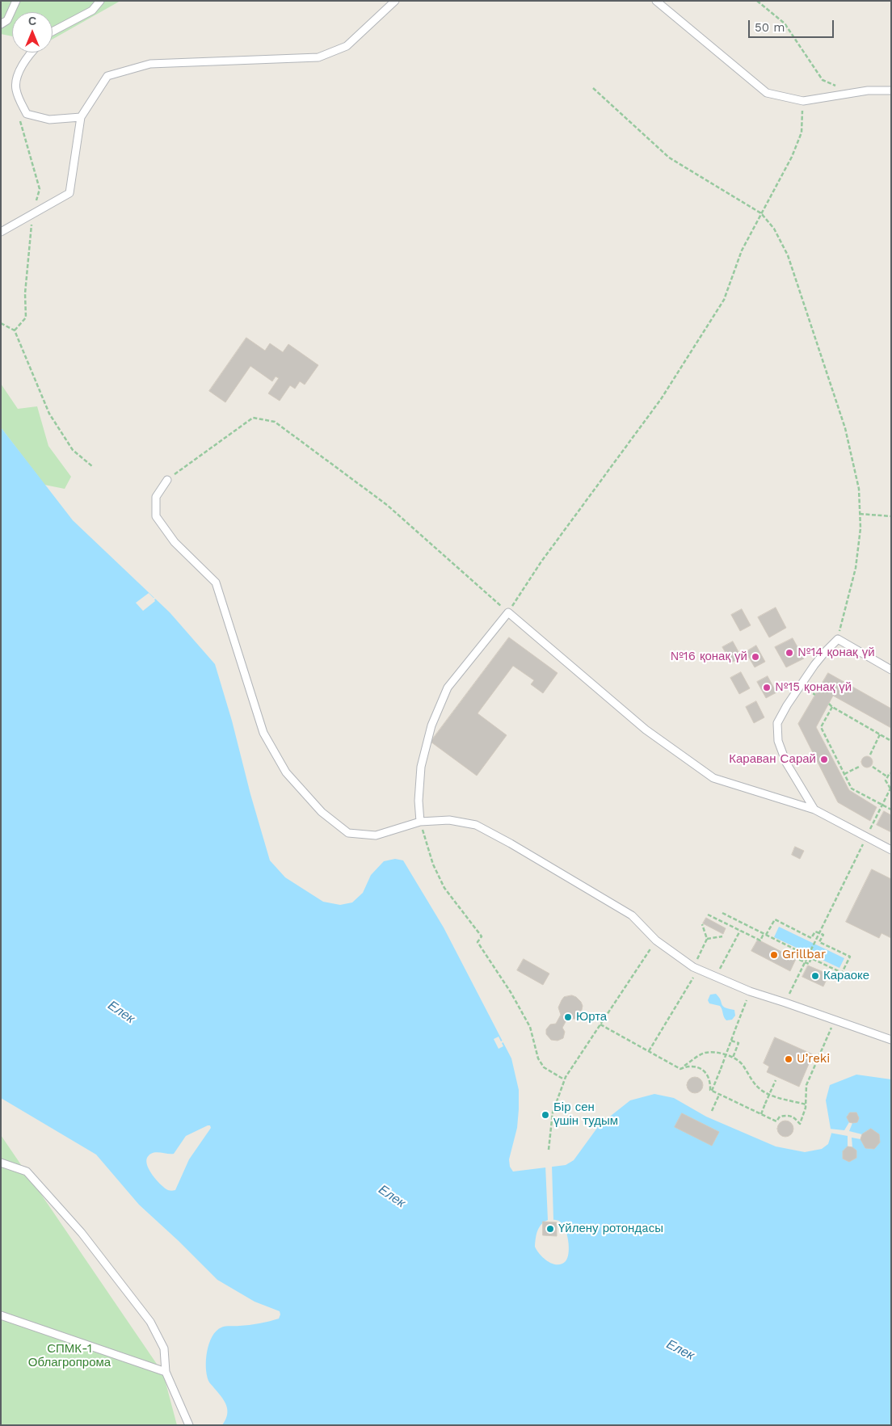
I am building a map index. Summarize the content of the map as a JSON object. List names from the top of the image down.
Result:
{
  "water": ["Елек"],
  "parks": ["СПМК-1 Облагропрома"],
  "places": [
    "№14 қонақ үй",
    "№16 қонақ үй",
    "№15 қонақ үй",
    "Караван Сарай",
    "Grillbar",
    "Караоке",
    "Юрта",
    "U’reki",
    "Бір сен үшін тудым",
    "Үйлену ротондaсы"
  ],
  "scale_bar": "50 m",
  "north": "top"
}
